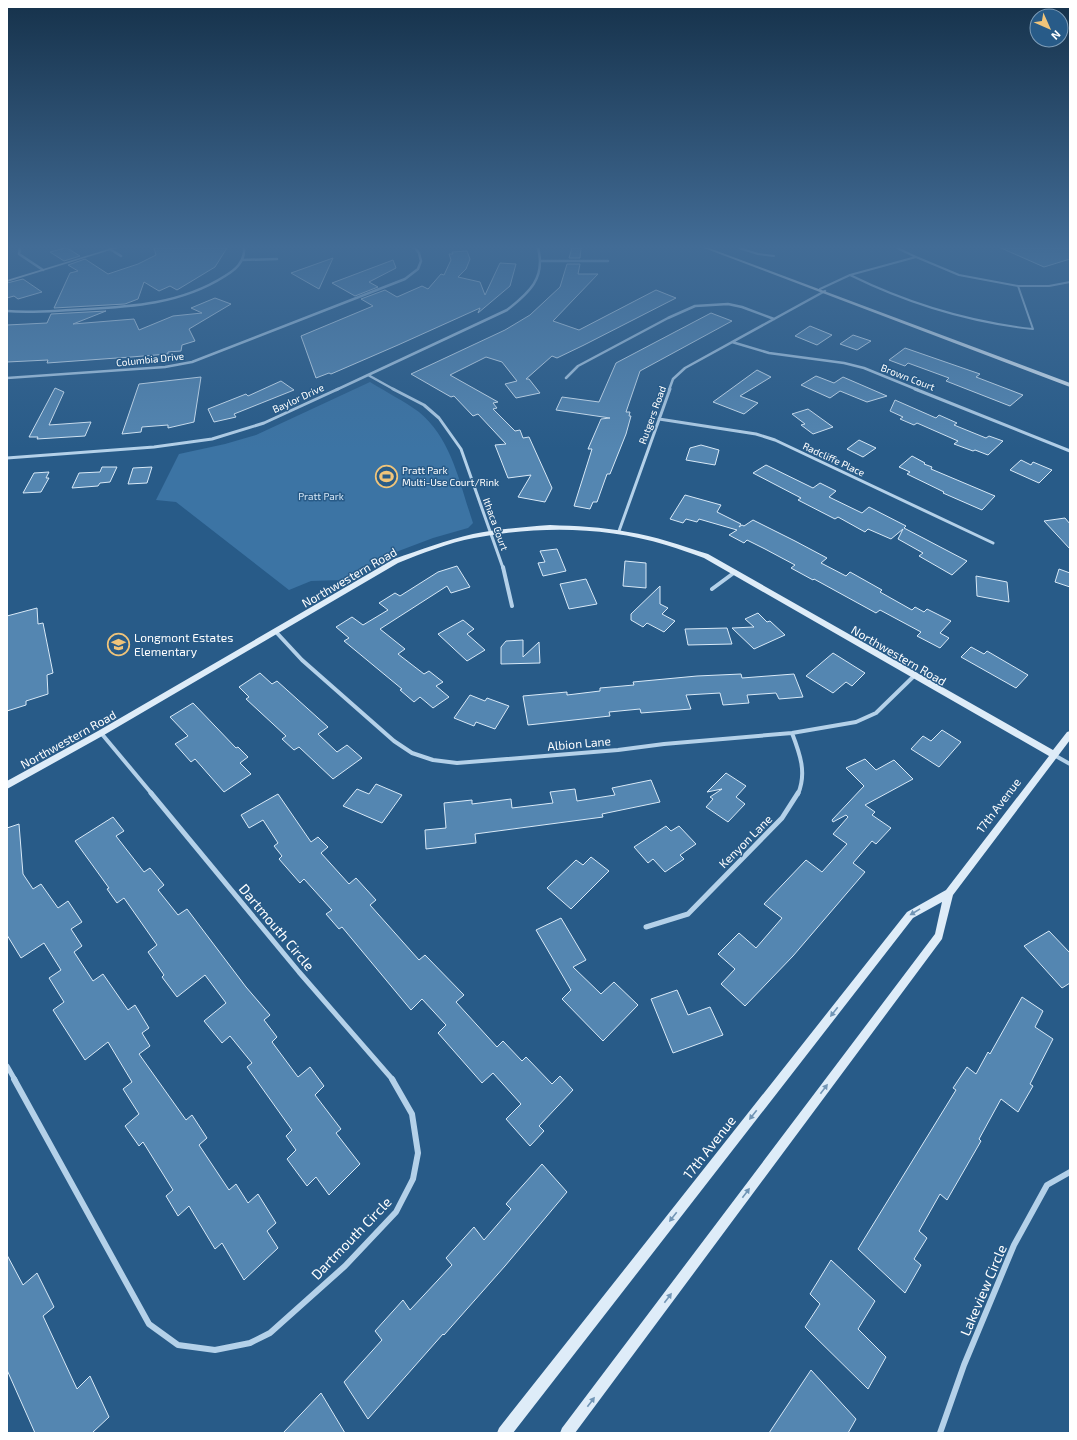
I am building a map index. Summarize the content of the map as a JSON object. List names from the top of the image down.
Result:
{
  "streets": {
    "main road": ["Northwestern Road", "17th Avenue"],
    "street": [
      "Columbia Drive",
      "Brown Court",
      "Baylor Drive",
      "Rutgers Road",
      "Radcliffe Place",
      "Ithaca Court",
      "Albion Lane",
      "Kenyon Lane",
      "Dartmouth Circle",
      "Lakeview Circle"
    ]
  },
  "crossings": [
    ["Brown Court", "Rutgers Road"],
    ["Baylor Drive", "Ithaca Court"],
    ["Rutgers Road", "Radcliffe Place"],
    ["Rutgers Road", "Northwestern Road"],
    ["Ithaca Court", "Northwestern Road"],
    ["Northwestern Road", "Albion Lane"],
    ["Northwestern Road", "17th Avenue"],
    ["Northwestern Road", "Dartmouth Circle"],
    ["Albion Lane", "Kenyon Lane"]
  ],
  "parks": ["Pratt Park"],
  "places": {
    "sports": ["Pratt Park Multi-Use Court/Rink"],
    "school or university": ["Longmont Estates Elementary"]
  },
  "north": "bottom right"
}
